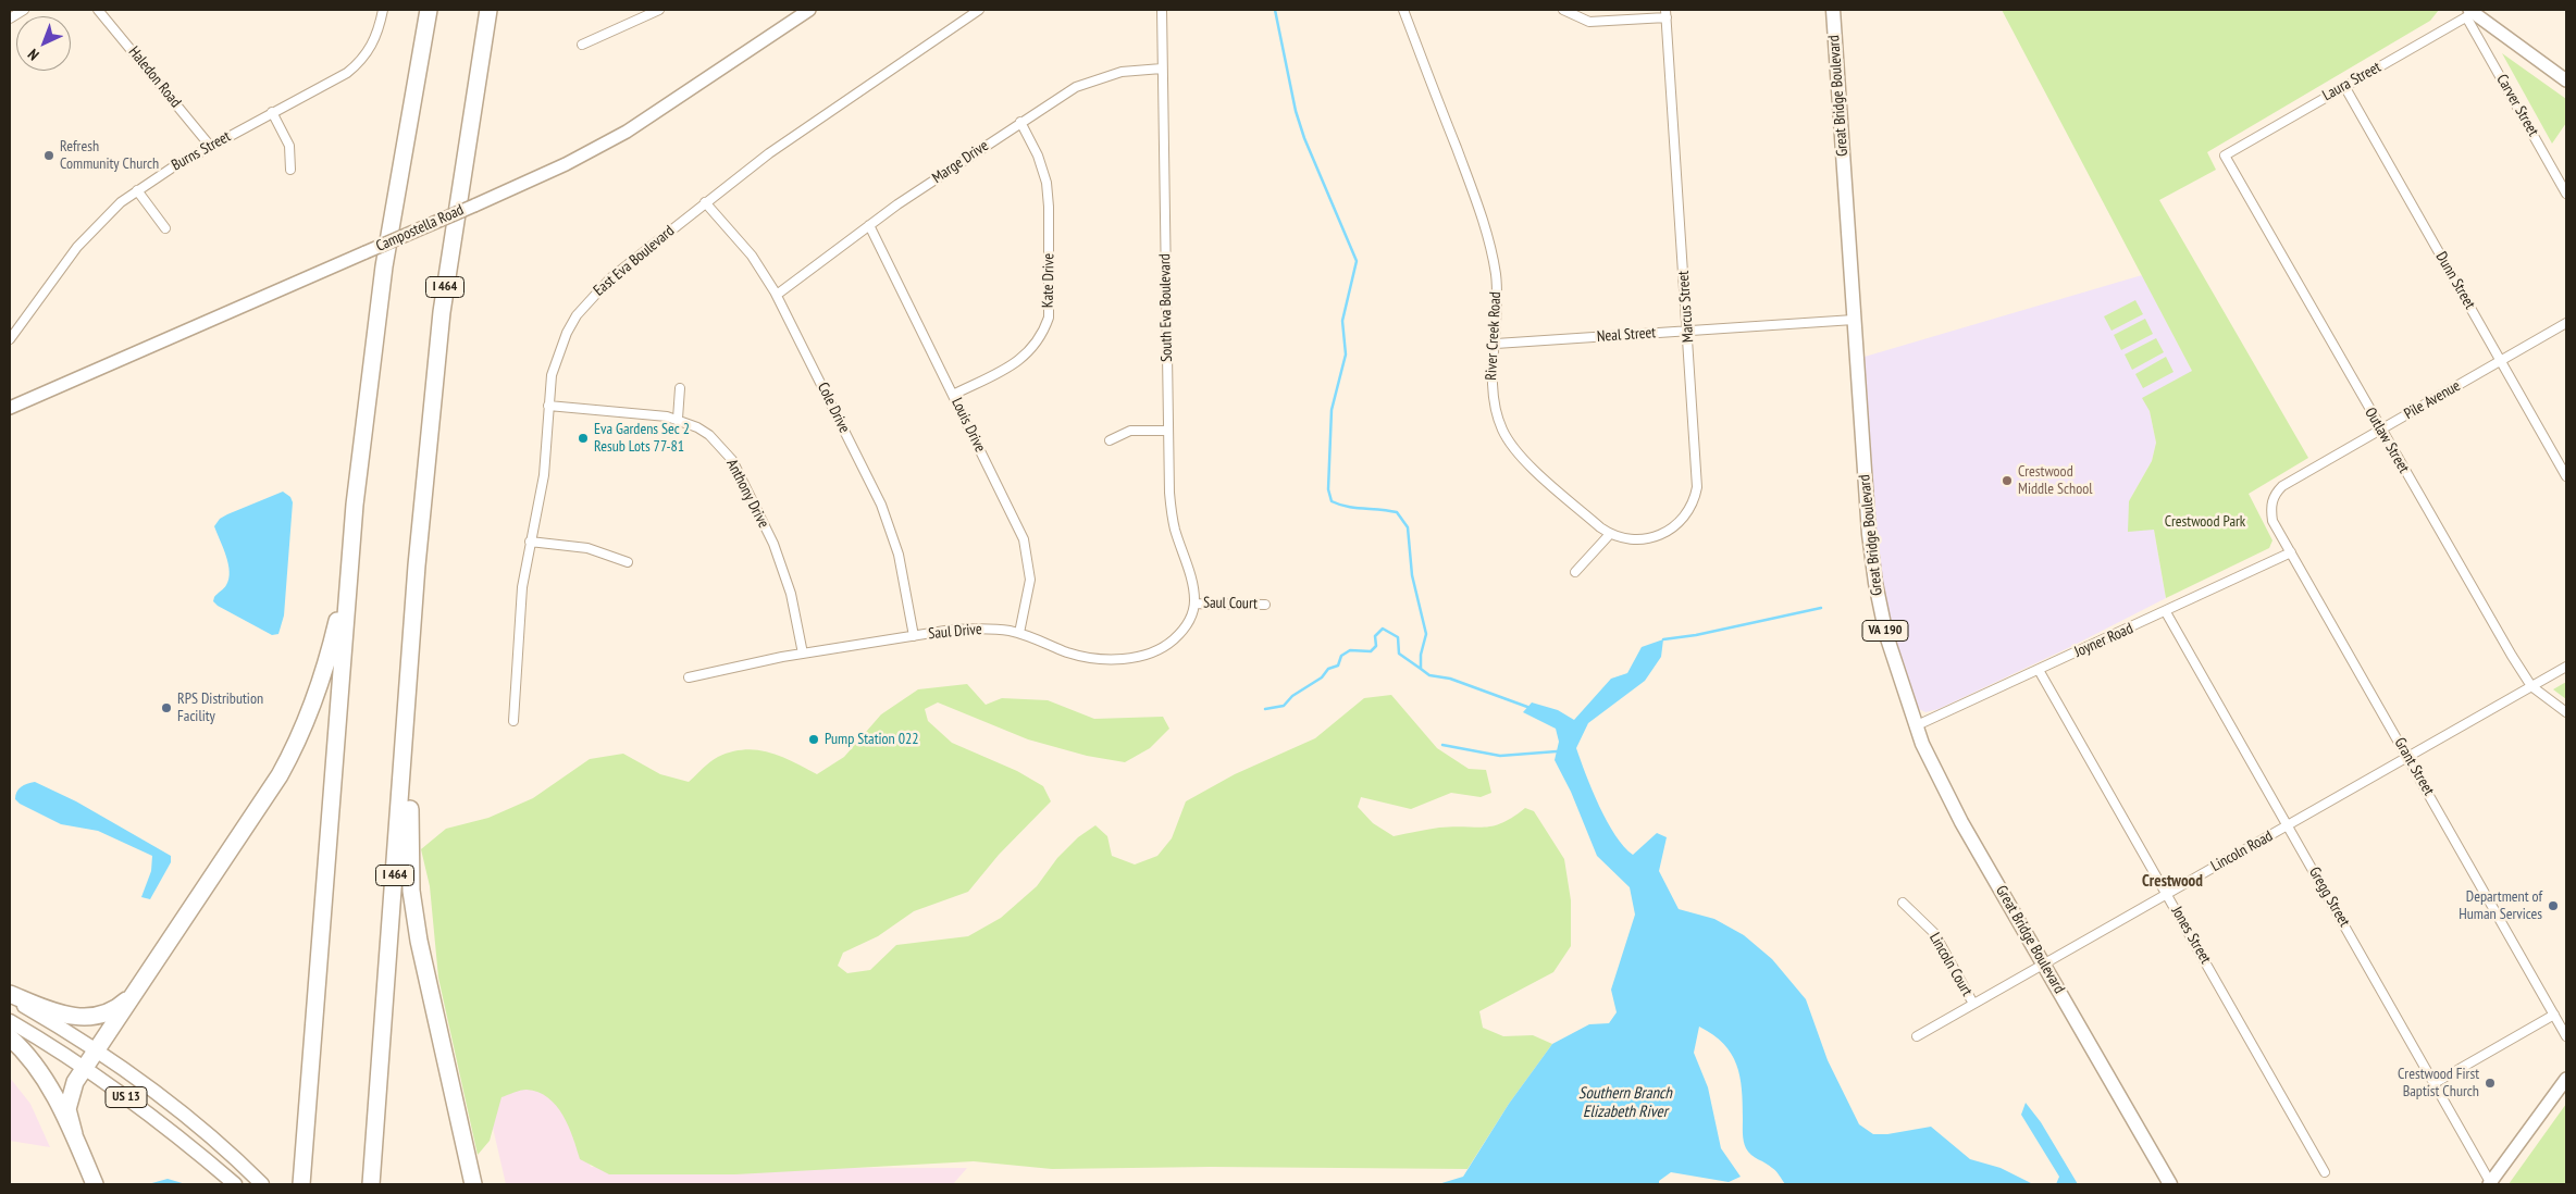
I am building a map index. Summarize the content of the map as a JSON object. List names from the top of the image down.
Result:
{
  "streets": {
    "highway": ["I 464"],
    "main road": [
      "Great Bridge Boulevard",
      "Campostella Road",
      "VA 190",
      "US 13"
    ],
    "street": [
      "Haledon Road",
      "Laura Street",
      "Carver Street",
      "Burns Street",
      "Marge Drive",
      "East Eva Boulevard",
      "Kate Drive",
      "Dunn Street",
      "Marcus Street",
      "South Eva Boulevard",
      "Neal Street",
      "River Creek Road",
      "Pile Avenue",
      "Cole Drive",
      "Louis Drive",
      "Outlaw Street",
      "Anthony Drive",
      "Saul Court",
      "Saul Drive",
      "Joyner Road",
      "Grant Street",
      "Lincoln Road",
      "Gregg Street",
      "Jones Street",
      "Lincoln Court"
    ]
  },
  "crossings": [
    ["Haledon Road", "Burns Street"],
    ["Laura Street", "Carver Street"],
    ["Laura Street", "Dunn Street"],
    ["Laura Street", "Outlaw Street"],
    ["Great Bridge Boulevard", "Neal Street"],
    ["Great Bridge Boulevard", "Joyner Road"],
    ["Great Bridge Boulevard", "Lincoln Road"],
    ["Marge Drive", "Kate Drive"],
    ["Marge Drive", "South Eva Boulevard"],
    ["Marge Drive", "Cole Drive"],
    ["Marge Drive", "Louis Drive"],
    ["East Eva Boulevard", "Cole Drive"],
    ["East Eva Boulevard", "Anthony Drive"],
    ["Kate Drive", "Louis Drive"],
    ["Dunn Street", "Pile Avenue"],
    ["Marcus Street", "Neal Street"],
    ["Marcus Street", "River Creek Road"],
    ["South Eva Boulevard", "Saul Court"],
    ["South Eva Boulevard", "Saul Drive"],
    ["Neal Street", "River Creek Road"],
    ["Pile Avenue", "Outlaw Street"],
    ["Pile Avenue", "Grant Street"],
    ["Cole Drive", "Saul Drive"],
    ["Louis Drive", "Saul Drive"],
    ["Outlaw Street", "Lincoln Road"],
    ["Anthony Drive", "Saul Drive"],
    ["Saul Court", "Saul Drive"],
    ["Joyner Road", "Grant Street"],
    ["Joyner Road", "Gregg Street"],
    ["Joyner Road", "Jones Street"],
    ["Grant Street", "Lincoln Road"],
    ["Lincoln Road", "Gregg Street"],
    ["Lincoln Road", "Jones Street"],
    ["Lincoln Road", "Lincoln Court"]
  ],
  "districts": ["Crestwood"],
  "water": ["Southern Branch Elizabeth River"],
  "parks": ["Crestwood Park"],
  "places": [
    "Refresh Community Church",
    "Eva Gardens Sec 2 Resub Lots 77-81",
    "Crestwood Middle School",
    "RPS Distribution Facility",
    "Pump Station 022",
    "Department of Human Services",
    "Crestwood First Baptist Church"
  ],
  "north": "bottom left"
}
